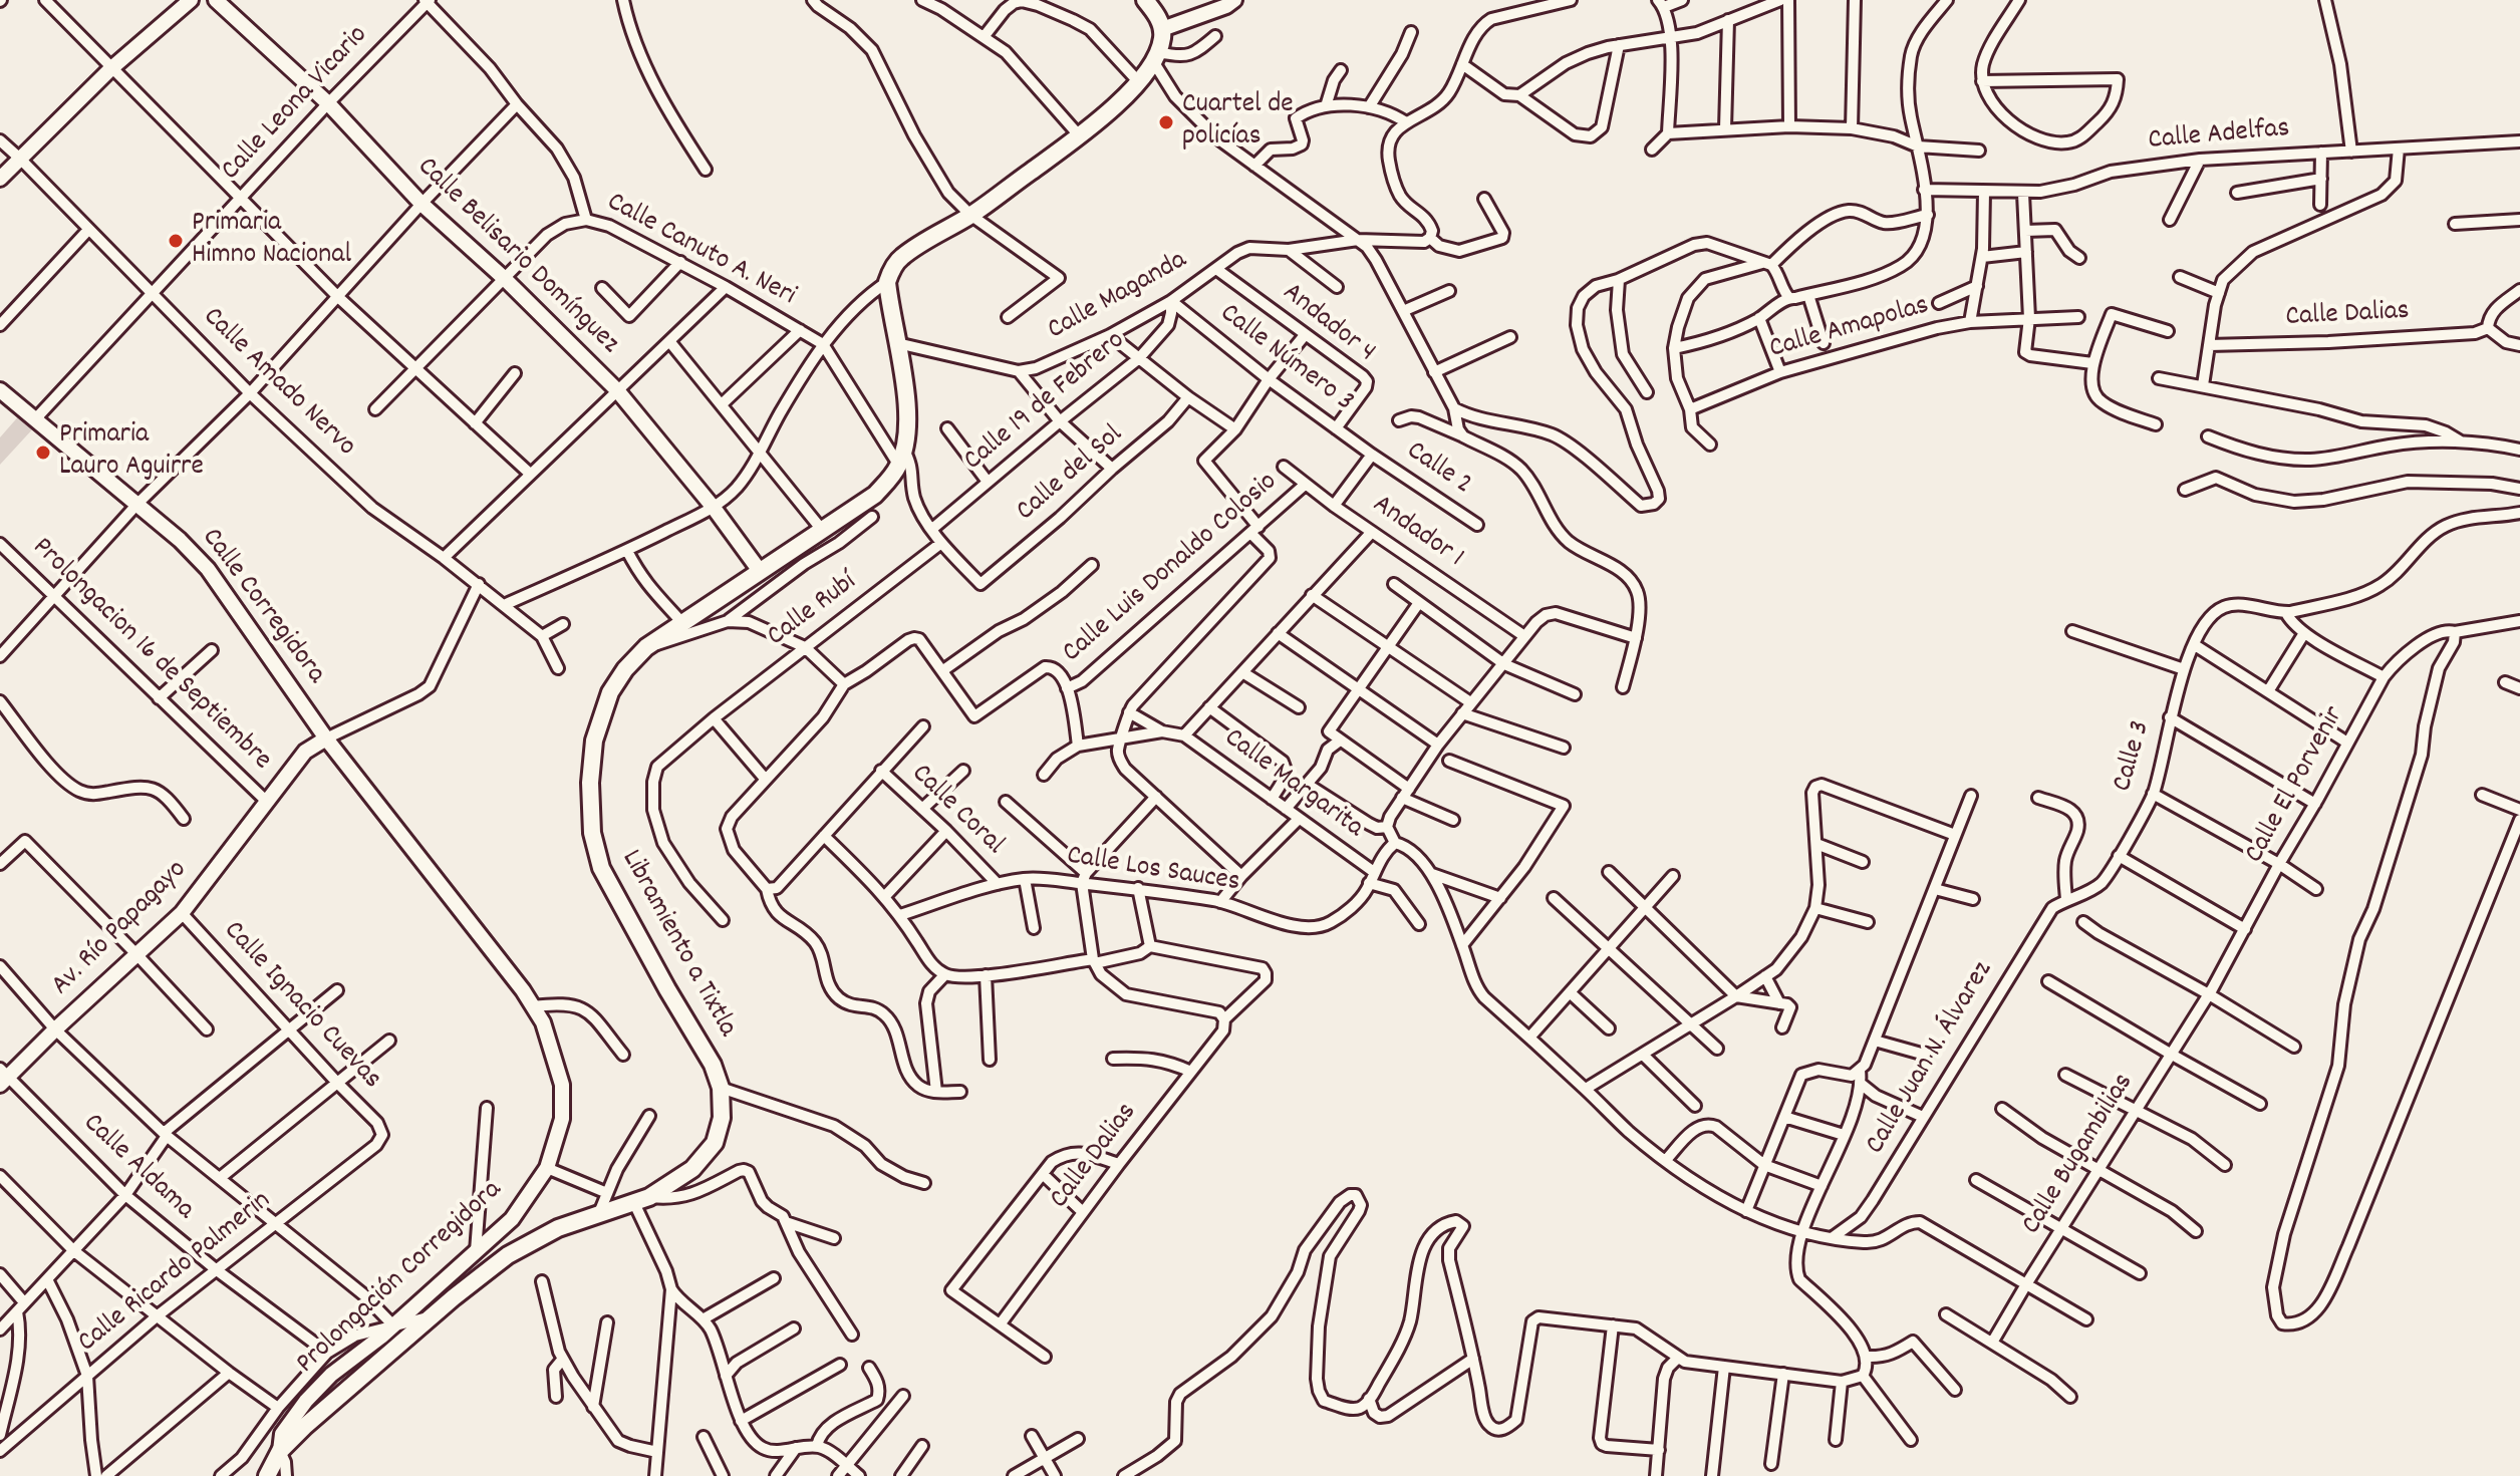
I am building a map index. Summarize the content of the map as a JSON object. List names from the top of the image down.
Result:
{
  "streets": {
    "main road": ["Libramiento a Tixtla"],
    "street": [
      "Calle Leona Vicario",
      "Calle Adelfas",
      "Calle Canuto A. Neri",
      "Calle Belisario Domínguez",
      "Calle Maganda",
      "Calle Dalias",
      "Andador 4",
      "Calle Amapolas",
      "Calle Número 3",
      "Calle Amado Nervo",
      "Calle 19 de Febrero",
      "Calle 2",
      "Calle del Sol",
      "Andador 1",
      "Calle Luis Donaldo Colosio",
      "Calle Corregidora",
      "Calle Rubí",
      "Prolongacion 16 de Septiembre",
      "Calle 3",
      "Calle Margarita",
      "Calle El Porvenir",
      "Calle Coral",
      "Calle Los Sauces",
      "Av. Río Papagayo",
      "Calle Ignacio Cuevas",
      "Calle Juan N. Álvarez",
      "Calle Bugambilias",
      "Calle Aldama",
      "Calle Ricardo Palmerin",
      "Prolongación Corregidora"
    ]
  },
  "crossings": [
    ["Calle Leona Vicario", "Calle Canuto A. Neri"],
    ["Calle Leona Vicario", "Calle Belisario Domínguez"],
    ["Calle Leona Vicario", "Calle Amado Nervo"],
    ["Calle Leona Vicario", "Calle Corregidora"],
    ["Calle Canuto A. Neri", "Libramiento a Tixtla"],
    ["Calle Belisario Domínguez", "Libramiento a Tixtla"],
    ["Calle Maganda", "Andador 4"],
    ["Calle Maganda", "Calle Número 3"],
    ["Calle Maganda", "Calle 19 de Febrero"],
    ["Andador 4", "Calle Número 3"],
    ["Calle Número 3", "Calle 19 de Febrero"],
    ["Calle Número 3", "Calle 2"],
    ["Calle del Sol", "Calle Rubí"],
    ["Andador 1", "Calle Luis Donaldo Colosio"],
    ["Calle Corregidora", "Av. Río Papagayo"],
    ["Calle Corregidora", "Prolongación Corregidora"],
    ["Prolongacion 16 de Septiembre", "Av. Río Papagayo"],
    ["Calle 3", "Calle Juan N. Álvarez"],
    ["Calle Margarita", "Calle Los Sauces"],
    ["Calle El Porvenir", "Calle Bugambilias"],
    ["Calle Coral", "Calle Los Sauces"],
    ["Av. Río Papagayo", "Calle Ignacio Cuevas"],
    ["Av. Río Papagayo", "Calle Aldama"],
    ["Av. Río Papagayo", "Prolongación Corregidora"],
    ["Libramiento a Tixtla", "Prolongación Corregidora"],
    ["Calle Ignacio Cuevas", "Calle Ricardo Palmerin"],
    ["Calle Aldama", "Calle Ricardo Palmerin"]
  ],
  "places": ["Cuartel de policías", "Primaria Himno Nacional", "Primaria Lauro Aguirre"]
}
